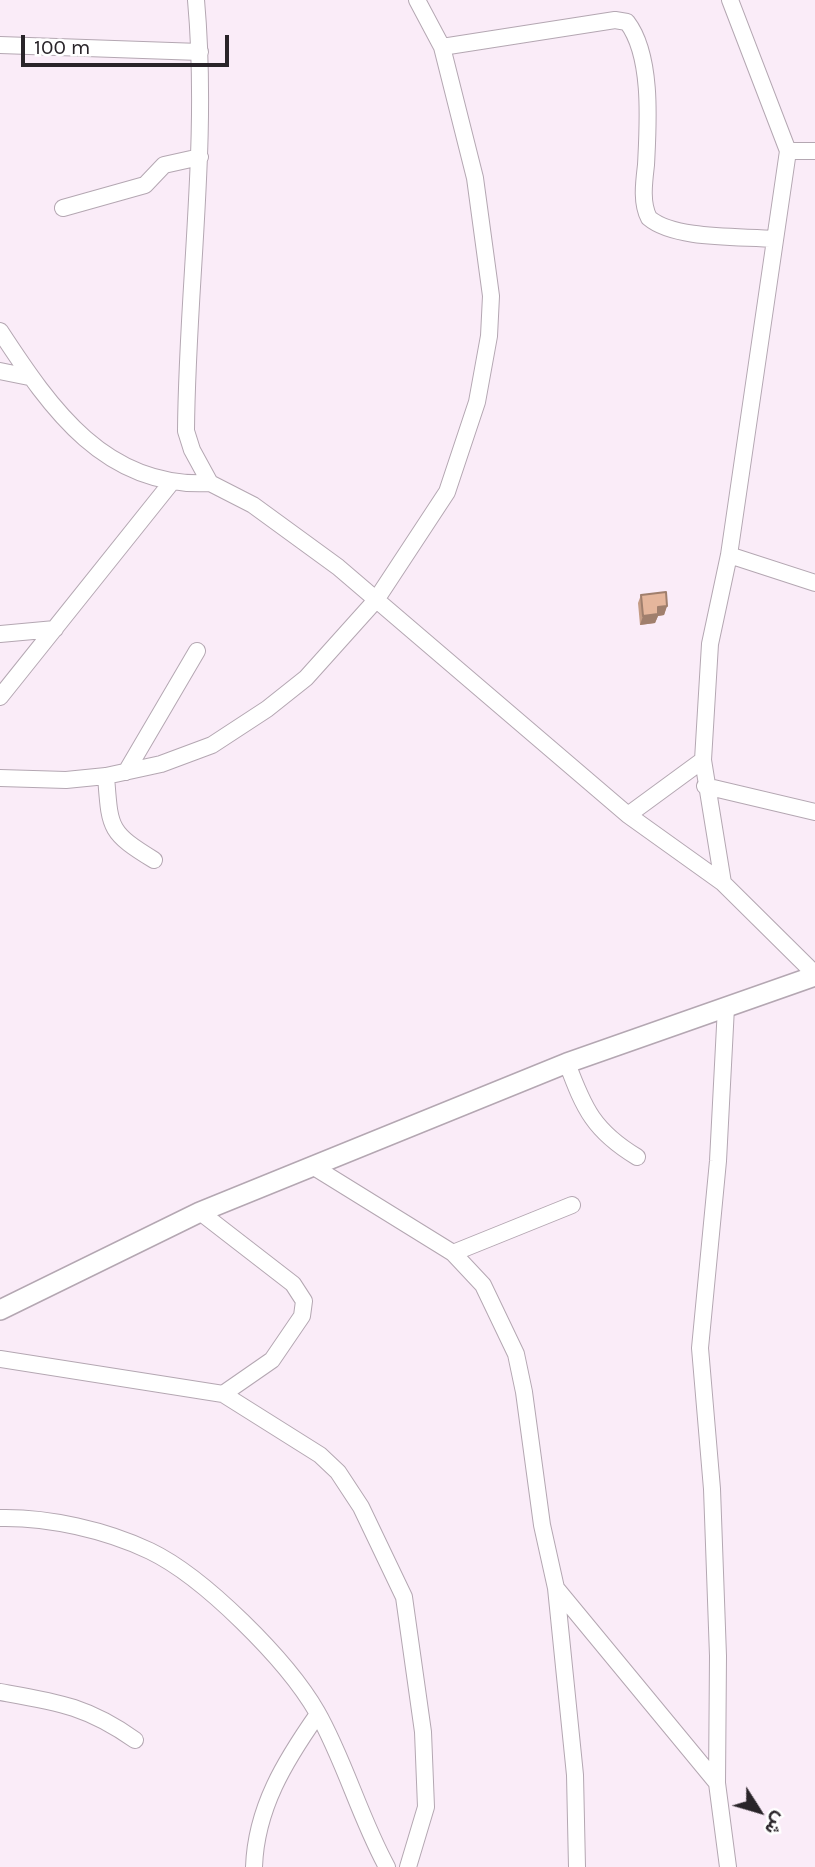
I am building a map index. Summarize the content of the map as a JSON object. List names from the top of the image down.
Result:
{
  "scale_bar": "100 m",
  "north": "bottom right"
}
